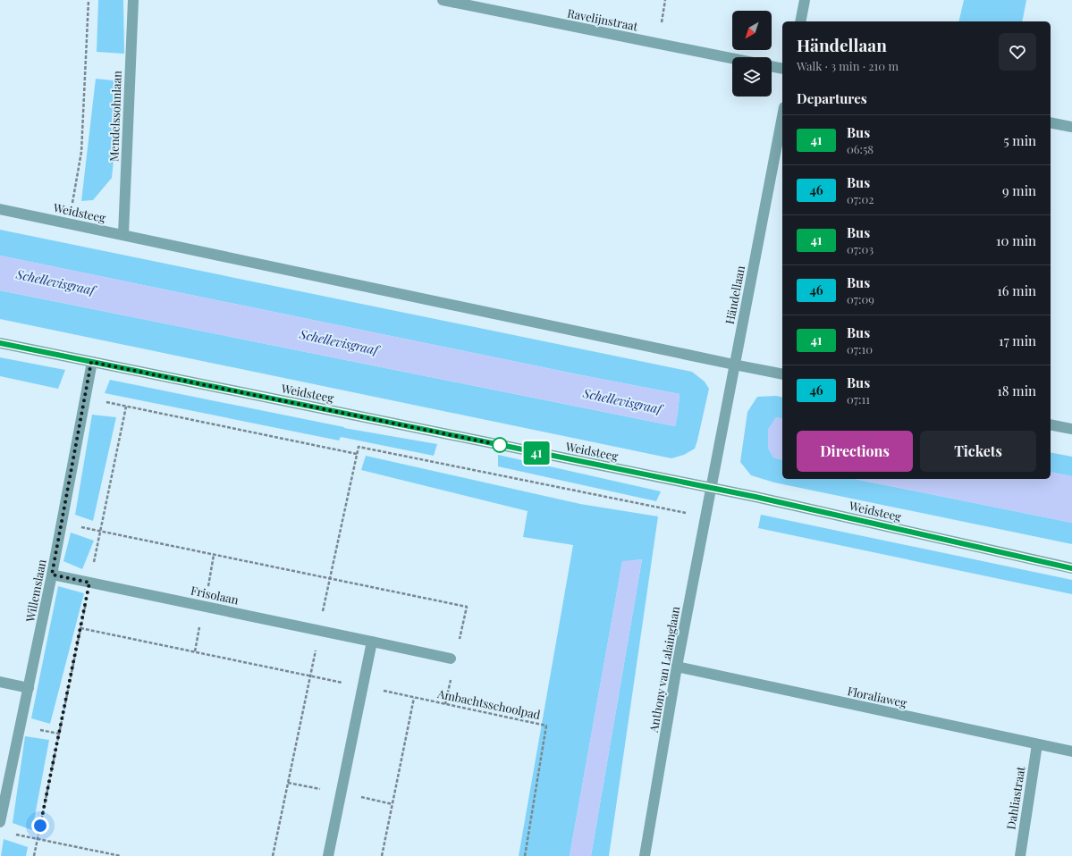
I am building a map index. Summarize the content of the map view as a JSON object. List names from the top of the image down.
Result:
{
  "streets": {
    "street": [
      "Ravelijnstraat",
      "Mendelssohnlaan",
      "Weidsteeg",
      "Händellaan",
      "Willemslaan",
      "Frisolaan",
      "Anthony van Lalainglaan",
      "Floraliaweg",
      "Dahliastraat"
    ],
    "path": ["Ambachtsschoolpad"]
  },
  "crossings": [
    ["Mendelssohnlaan", "Weidsteeg"],
    ["Weidsteeg", "Händellaan"],
    ["Weidsteeg", "Willemslaan"],
    ["Weidsteeg", "Anthony van Lalainglaan"],
    ["Händellaan", "Anthony van Lalainglaan"],
    ["Willemslaan", "Frisolaan"],
    ["Anthony van Lalainglaan", "Floraliaweg"],
    ["Floraliaweg", "Dahliastraat"]
  ],
  "water": ["Schellevisgraaf"],
  "lines": ["bus line 41"],
  "north": "bottom left",
  "page": {
    "on_map": "41",
    "heading": [
      ["Händellaan", "Walk · 3 min · 210 m"],
      "Departures"
    ],
    "list": [
      {
        "mark": "41",
        "name": "Bus",
        "note": "06:58",
        "value": "5 min"
      },
      {
        "mark": "46",
        "name": "Bus",
        "note": "07:02",
        "value": "9 min"
      },
      {
        "mark": "41",
        "name": "Bus",
        "note": "07:03",
        "value": "10 min"
      },
      {
        "mark": "46",
        "name": "Bus",
        "note": "07:09",
        "value": "16 min"
      },
      {
        "mark": "41",
        "name": "Bus",
        "note": "07:10",
        "value": "17 min"
      },
      {
        "mark": "46",
        "name": "Bus",
        "note": "07:11",
        "value": "18 min"
      }
    ],
    "buttons": ["Directions", "Tickets"]
  }
}
